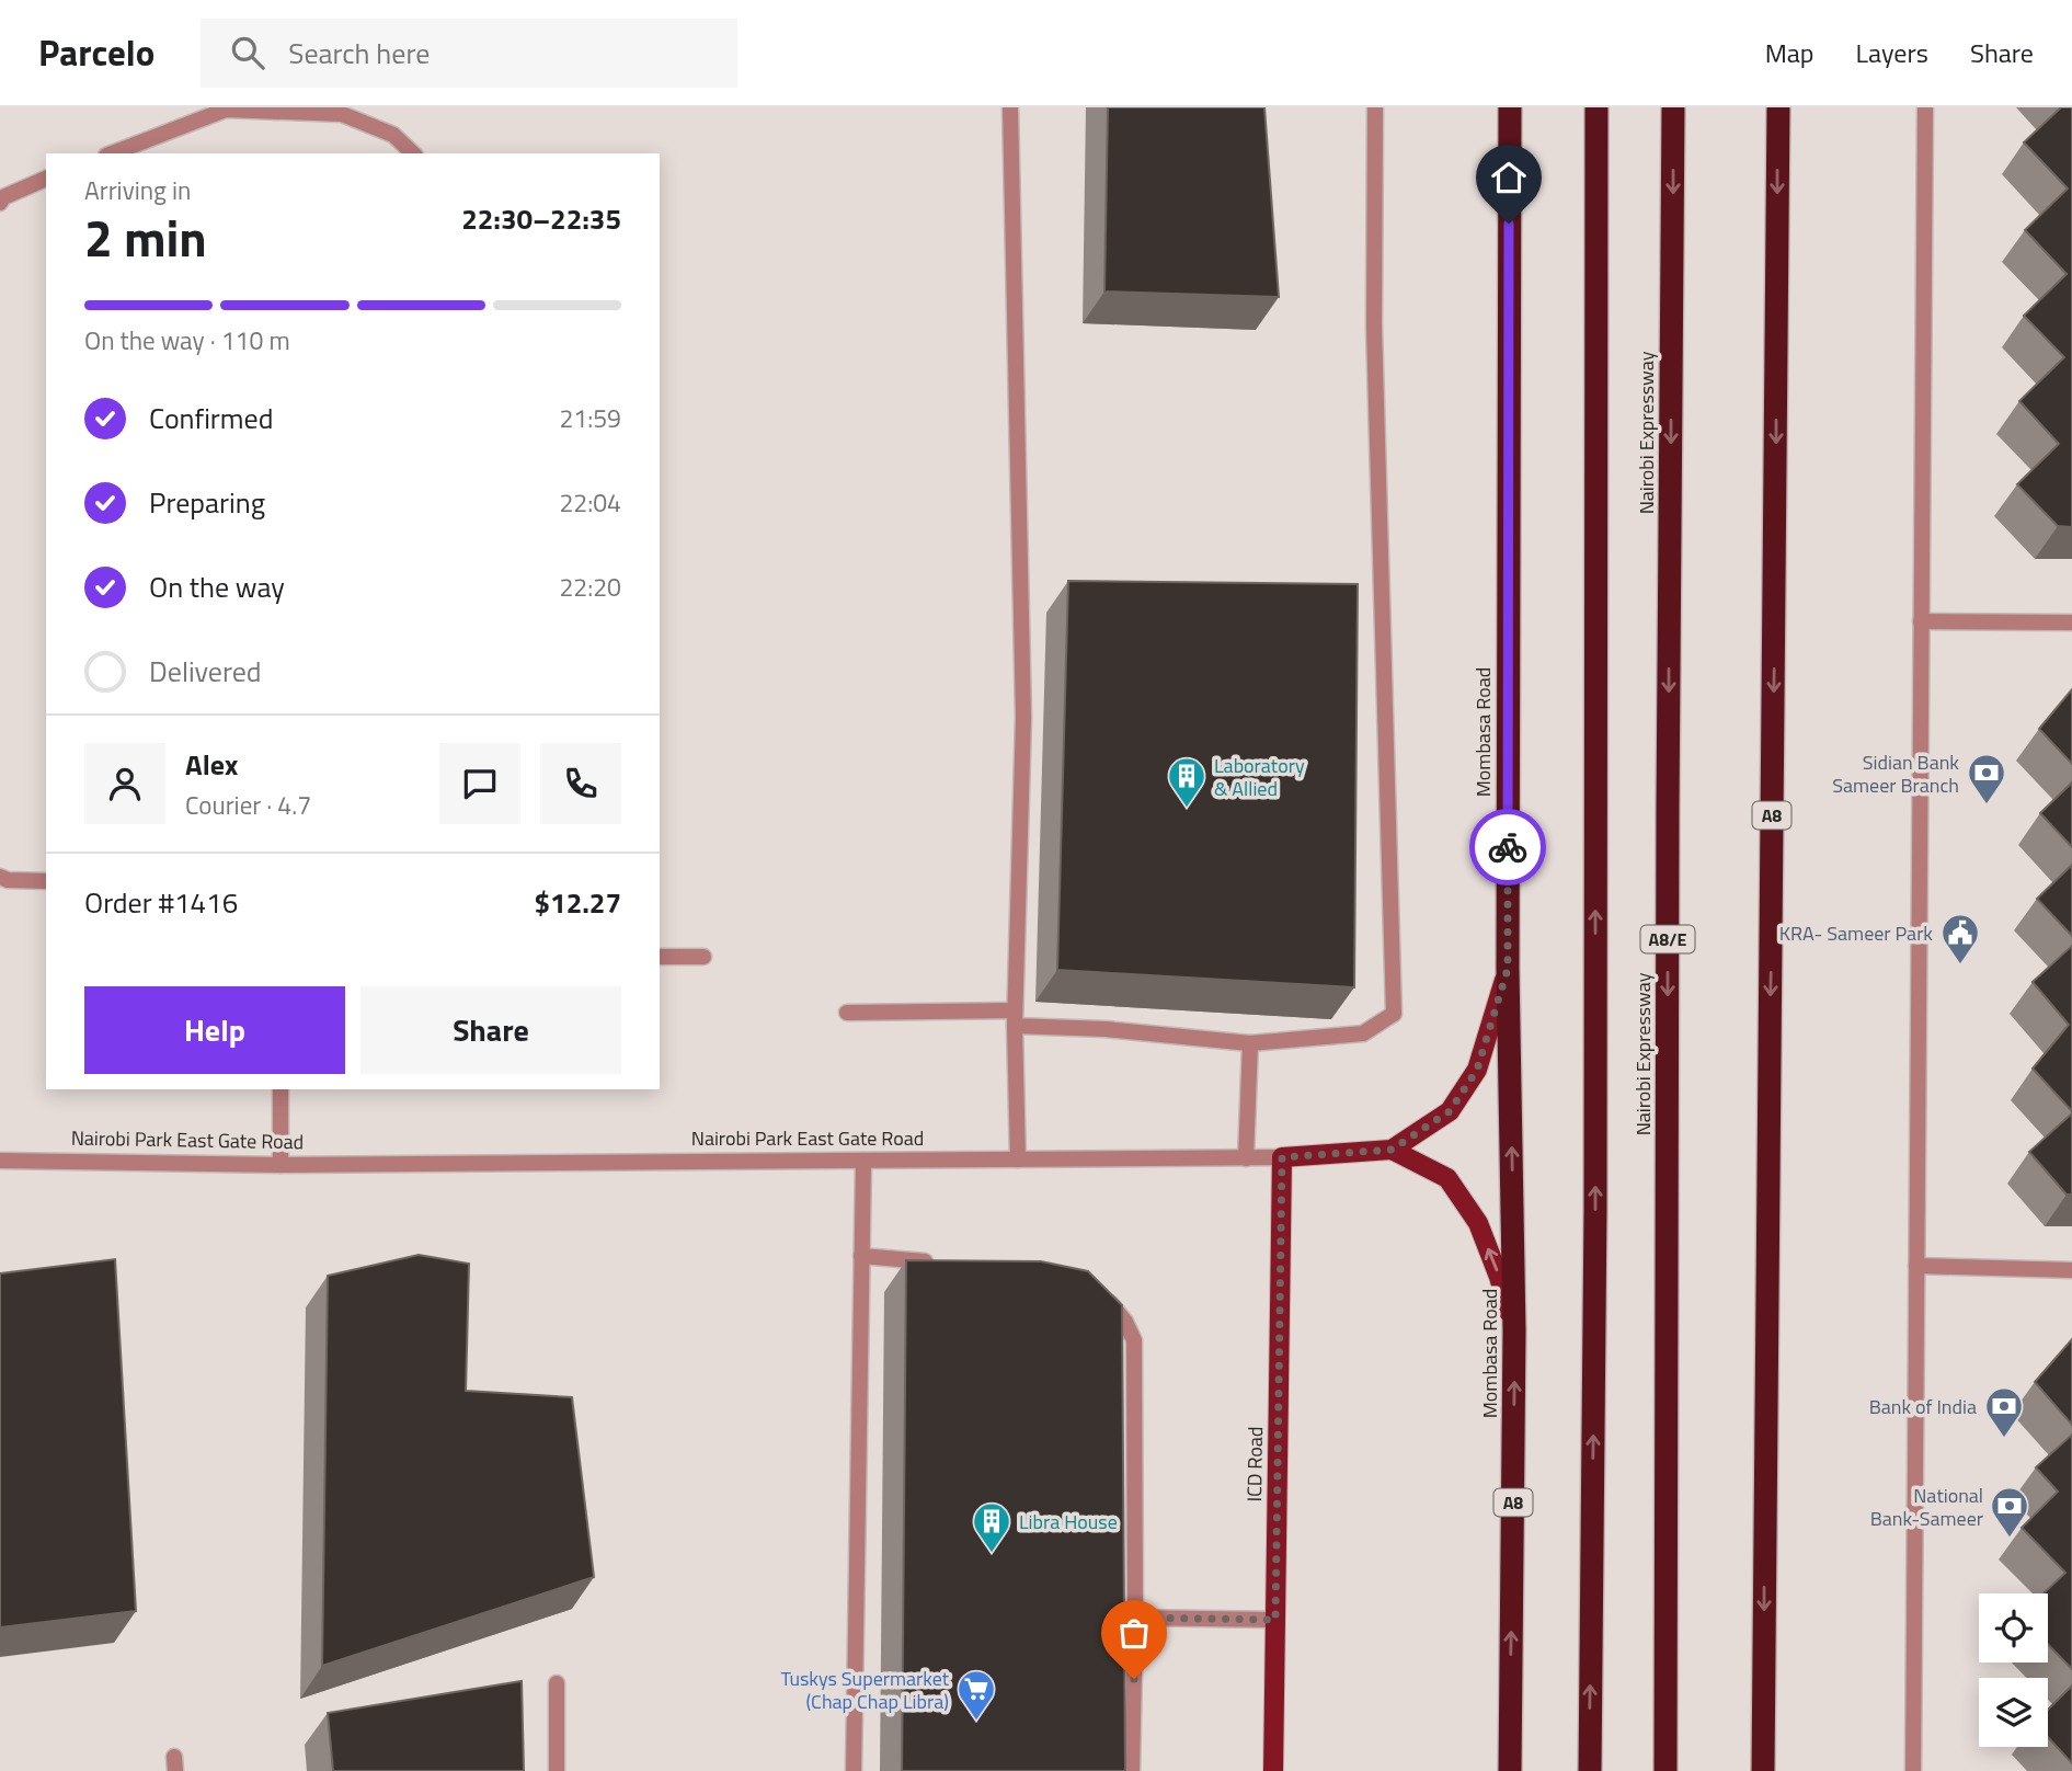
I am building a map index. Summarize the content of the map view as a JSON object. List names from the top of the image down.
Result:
{
  "streets": {
    "highway": [
      "Nairobi Expressway",
      "Mombasa Road",
      "A8",
      "A8/E"
    ],
    "main road": ["Nairobi Park East Gate Road", "ICD Road"]
  },
  "crossings": [
    ["Mombasa Road", "Nairobi Park East Gate Road"],
    ["Nairobi Park East Gate Road", "ICD Road"]
  ],
  "places": {
    "bank": ["Sidian Bank Sameer Branch", "Bank of India", "National Bank-Sameer"],
    "building": ["Laboratory & Allied", "Libra House"],
    "public building": ["KRA- Sameer Park"],
    "supermarket": ["Tuskys Supermarket (Chap Chap Libra)"]
  },
  "page": {
    "header": "Parcelo",
    "search": "Search here",
    "nav": ["Map", "Layers", "Share"],
    "heading": ["2 min", "Arriving in", "22:30–22:35"],
    "panel": [
      "Alex",
      "Courier · 4.7",
      "Order #1416",
      "$12.27"
    ],
    "bar": "On the way · 110 m",
    "list": [
      ["Confirmed", "21:59"],
      ["Preparing", "22:04"],
      ["On the way", "22:20"],
      "Delivered"
    ],
    "buttons": ["Help", "Share"]
  }
}
